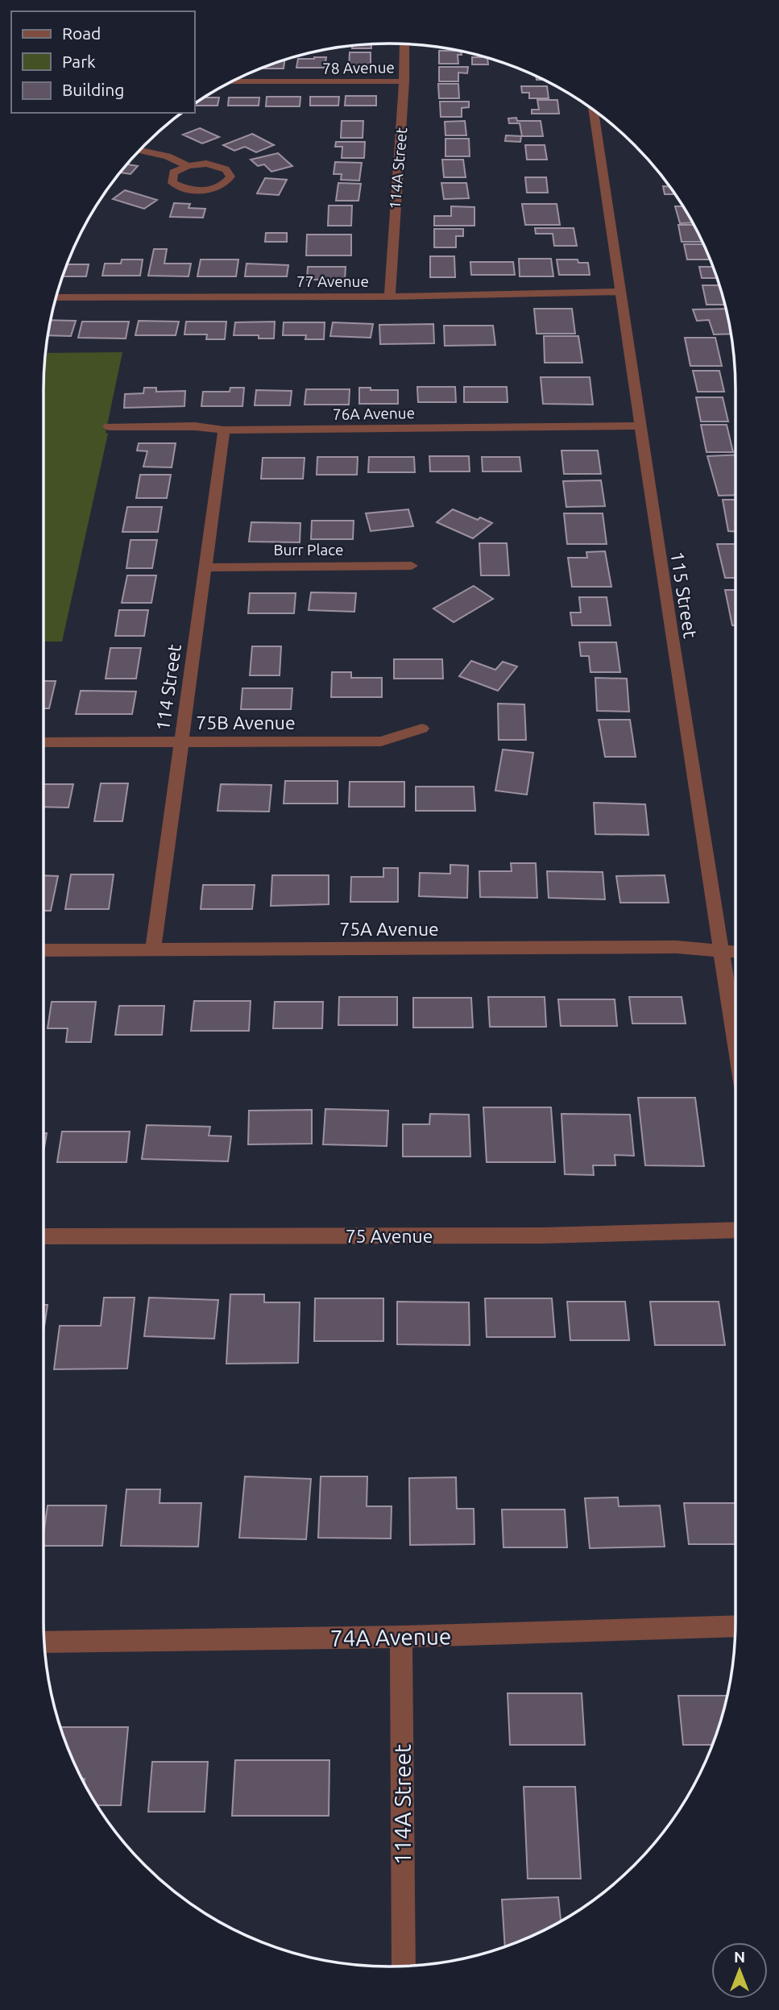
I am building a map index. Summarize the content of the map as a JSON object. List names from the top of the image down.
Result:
{
  "streets": {
    "street": [
      "78 Avenue",
      "114A Street",
      "77 Avenue",
      "76A Avenue",
      "Burr Place",
      "115 Street",
      "114 Street",
      "75B Avenue",
      "75A Avenue",
      "75 Avenue",
      "74A Avenue"
    ]
  },
  "crossings": [
    ["78 Avenue", "114A Street"],
    ["114A Street", "77 Avenue"],
    ["114A Street", "74A Avenue"],
    ["77 Avenue", "115 Street"],
    ["76A Avenue", "115 Street"],
    ["76A Avenue", "114 Street"],
    ["Burr Place", "114 Street"],
    ["115 Street", "75A Avenue"],
    ["114 Street", "75B Avenue"],
    ["114 Street", "75A Avenue"]
  ],
  "legend": ["Road", "Park", "Building"],
  "north": "top"
}
